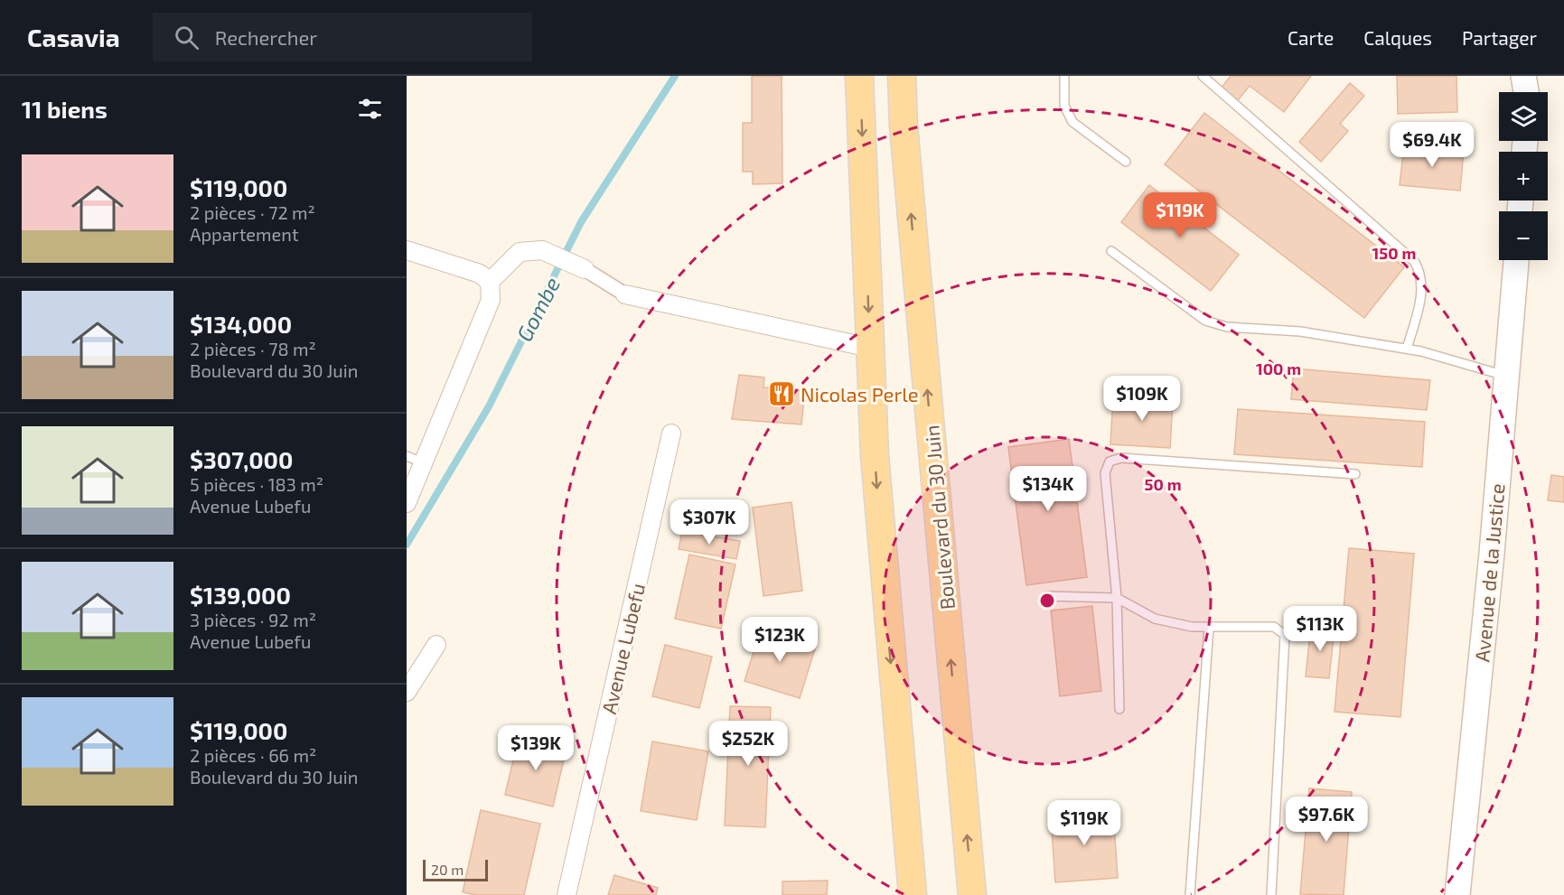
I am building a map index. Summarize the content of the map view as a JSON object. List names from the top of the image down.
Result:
{
  "streets": {
    "main road": ["Boulevard du 30 Juin", "Avenue de la Justice"],
    "street": ["Avenue Lubefu"]
  },
  "water": ["Gombe"],
  "places": {
    "restaurant": ["Nicolas Perle"]
  },
  "scale_bar": "20 m",
  "page": {
    "header": "Casavia",
    "search": "Rechercher",
    "nav": ["Carte", "Calques", "Partager"],
    "heading": "11 biens",
    "map_buttons": ["+", "−"],
    "price": [
      "$69.4K",
      "$119K",
      "$109K",
      "$134K",
      "$307K",
      "$113K",
      "$123K",
      "$252K",
      "$139K",
      "$97.6K",
      "$119K"
    ],
    "list": [
      {
        "name": "$119,000",
        "note": "2 pièces · 72 m² · Appartement"
      },
      {
        "name": "$134,000",
        "note": "2 pièces · 78 m² · Boulevard du 30 Juin"
      },
      {
        "name": "$307,000",
        "note": "5 pièces · 183 m² · Avenue Lubefu"
      },
      {
        "name": "$139,000",
        "note": "3 pièces · 92 m² · Avenue Lubefu"
      },
      {
        "name": "$119,000",
        "note": "2 pièces · 66 m² · Boulevard du 30 Juin"
      }
    ],
    "scale": "20 m"
  },
  "rings": ["150 m", "100 m", "50 m"]
}
